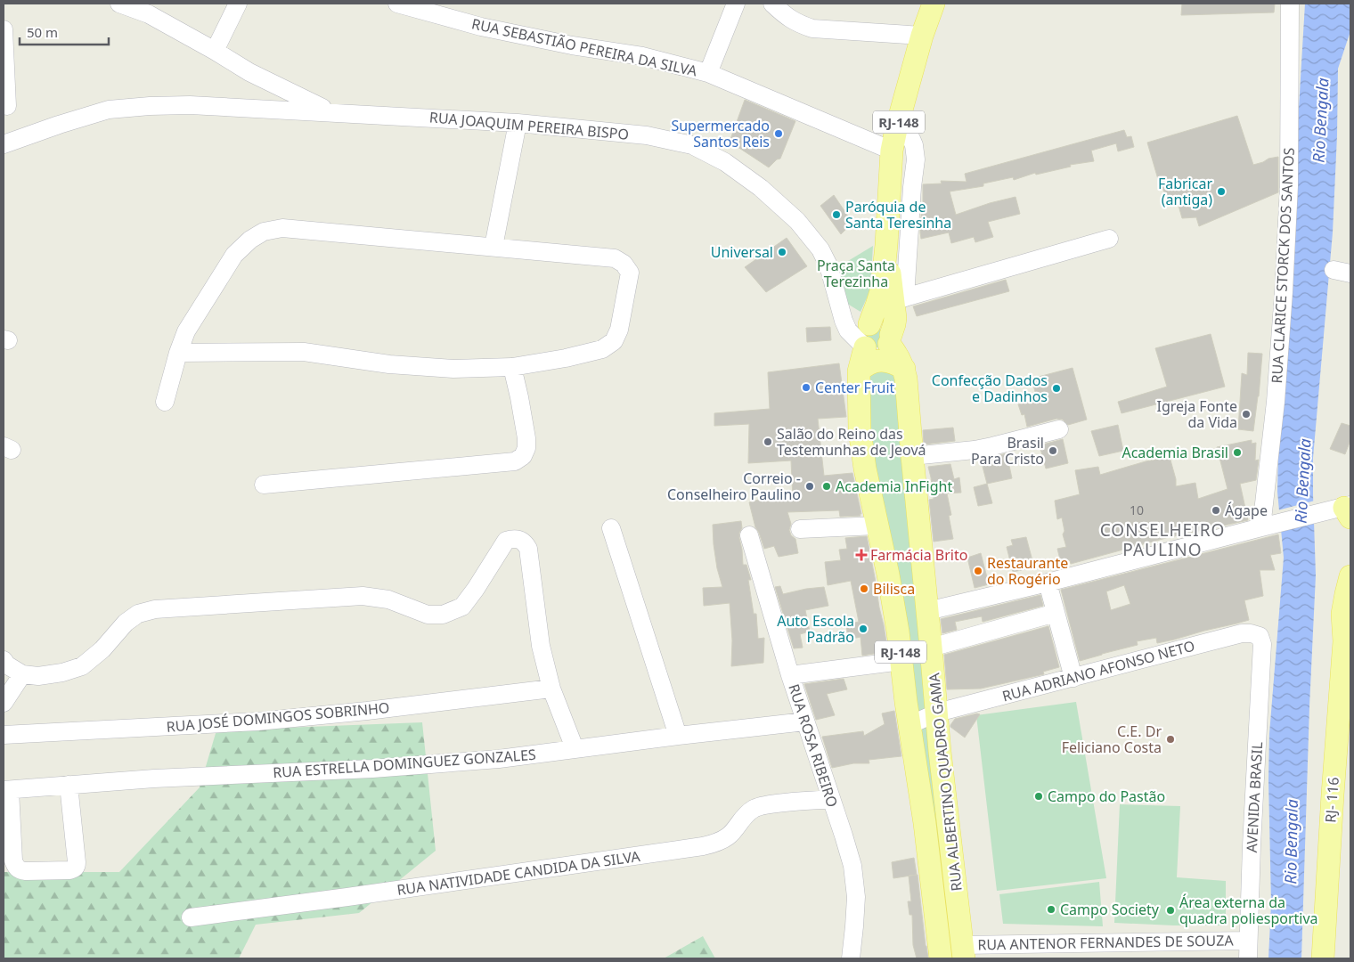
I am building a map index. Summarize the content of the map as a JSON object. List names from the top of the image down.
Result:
{
  "streets": {
    "main road": ["RJ-148", "RUA ALBERTINO QUADRO GAMA", "RJ- 116"],
    "street": [
      "RUA SEBASTIÃO PEREIRA DA SILVA",
      "RUA JOAQUIM PEREIRA BISPO",
      "RUA CLARICE STORCK DOS SANTOS",
      "RUA ADRIANO AFONSO NETO",
      "RUA JOSÉ DOMINGOS SOBRINHO",
      "RUA ROSA RIBEIRO",
      "RUA ESTRELLA DOMINGUEZ GONZALES",
      "AVENIDA BRASIL",
      "RUA NATIVIDADE CANDIDA DA SILVA",
      "RUA ANTENOR FERNANDES DE SOUZA"
    ]
  },
  "crossings": [
    ["RUA SEBASTIÃO PEREIRA DA SILVA", "RJ-148"],
    ["RJ-148", "RUA ALBERTINO QUADRO GAMA"],
    ["RUA JOAQUIM PEREIRA BISPO", "RUA ALBERTINO QUADRO GAMA"],
    ["RUA ADRIANO AFONSO NETO", "RUA ALBERTINO QUADRO GAMA"],
    ["RUA ADRIANO AFONSO NETO", "AVENIDA BRASIL"],
    ["RUA ROSA RIBEIRO", "RUA ESTRELLA DOMINGUEZ GONZALES"],
    ["RUA ROSA RIBEIRO", "RUA NATIVIDADE CANDIDA DA SILVA"],
    ["RUA ALBERTINO QUADRO GAMA", "RUA ANTENOR FERNANDES DE SOUZA"],
    ["AVENIDA BRASIL", "RUA ANTENOR FERNANDES DE SOUZA"]
  ],
  "districts": ["CONSELHEIRO PAULINO"],
  "water": ["Rio Bengala"],
  "parks": ["Praça Santa Terezinha"],
  "places": {
    "other": [
      "Supermercado Santos Reis",
      "Fabricar (antiga)",
      "Paróquia de Santa Teresinha",
      "Universal",
      "Center Fruit",
      "Confecção Dados e Dadinhos",
      "Igreja Fonte da Vida",
      "Salão do Reino das Testemunhas de Jeová",
      "Brasil Para Cristo",
      "Academia Brasil",
      "Correio - Conselheiro Paulino",
      "Academia InFight",
      "Ágape",
      "Restaurante do Rogério",
      "Bilisca",
      "Auto Escola Padrão",
      "C.E. Dr Feliciano Costa",
      "Campo do Pastão",
      "Campo Society",
      "Área externa da quadra poliesportiva"
    ],
    "health": ["Farmácia Brito"]
  },
  "house_numbers": ["10"],
  "scale_bar": "50 m"
}
